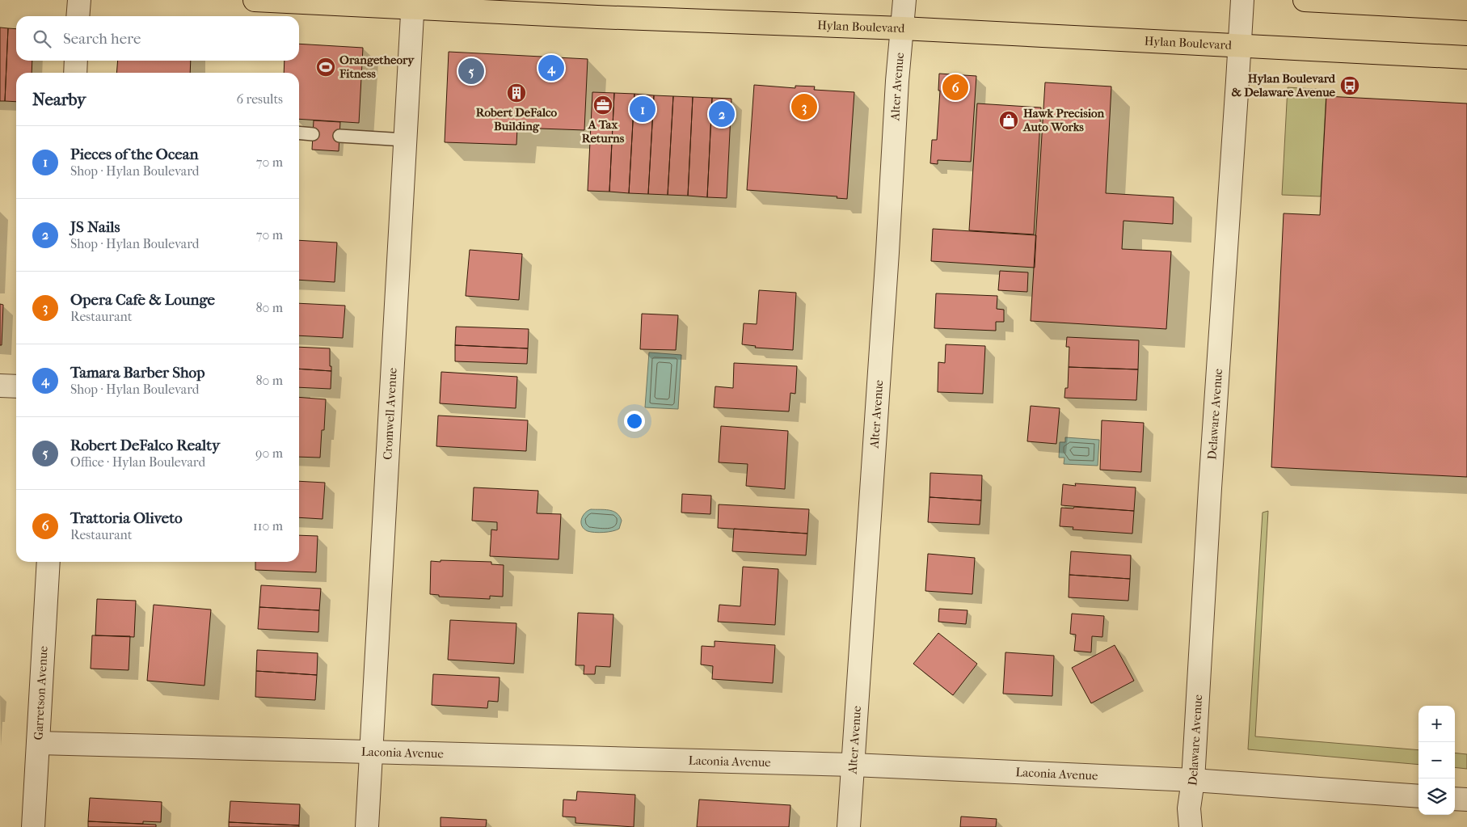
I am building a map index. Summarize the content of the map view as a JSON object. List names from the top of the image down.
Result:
{
  "streets": {
    "main road": ["Hylan Boulevard"],
    "street": [
      "Alter Avenue",
      "Cromwell Avenue",
      "Delaware Avenue",
      "Garretson Avenue",
      "Laconia Avenue"
    ]
  },
  "crossings": [
    ["Hylan Boulevard", "Alter Avenue"],
    ["Hylan Boulevard", "Cromwell Avenue"],
    ["Hylan Boulevard", "Delaware Avenue"],
    ["Alter Avenue", "Laconia Avenue"],
    ["Cromwell Avenue", "Laconia Avenue"],
    ["Delaware Avenue", "Laconia Avenue"],
    ["Garretson Avenue", "Laconia Avenue"]
  ],
  "places": {
    "sports": ["Orangetheory Fitness"],
    "bus stop": ["Hylan Boulevard & Delaware Avenue"],
    "building": ["Robert DeFalco Building"],
    "office": ["A Tax Returns"],
    "shop": ["Hawk Precision Auto Works"]
  },
  "page": {
    "search": "Search here",
    "pins": [
      "4",
      "5",
      "6",
      "3",
      "1",
      "2"
    ],
    "heading": ["Nearby", "6 results"],
    "list": [
      {
        "mark": "1",
        "name": "Pieces of the Ocean",
        "note": "Shop · Hylan Boulevard",
        "value": "70 m"
      },
      {
        "mark": "2",
        "name": "JS Nails",
        "note": "Shop · Hylan Boulevard",
        "value": "70 m"
      },
      {
        "mark": "3",
        "name": "Opera Cafe & Lounge",
        "note": "Restaurant",
        "value": "80 m"
      },
      {
        "mark": "4",
        "name": "Tamara Barber Shop",
        "note": "Shop · Hylan Boulevard",
        "value": "80 m"
      },
      {
        "mark": "5",
        "name": "Robert DeFalco Realty",
        "note": "Office · Hylan Boulevard",
        "value": "90 m"
      },
      {
        "mark": "6",
        "name": "Trattoria Oliveto",
        "note": "Restaurant",
        "value": "110 m"
      }
    ],
    "map_buttons": ["+", "−"]
  }
}
